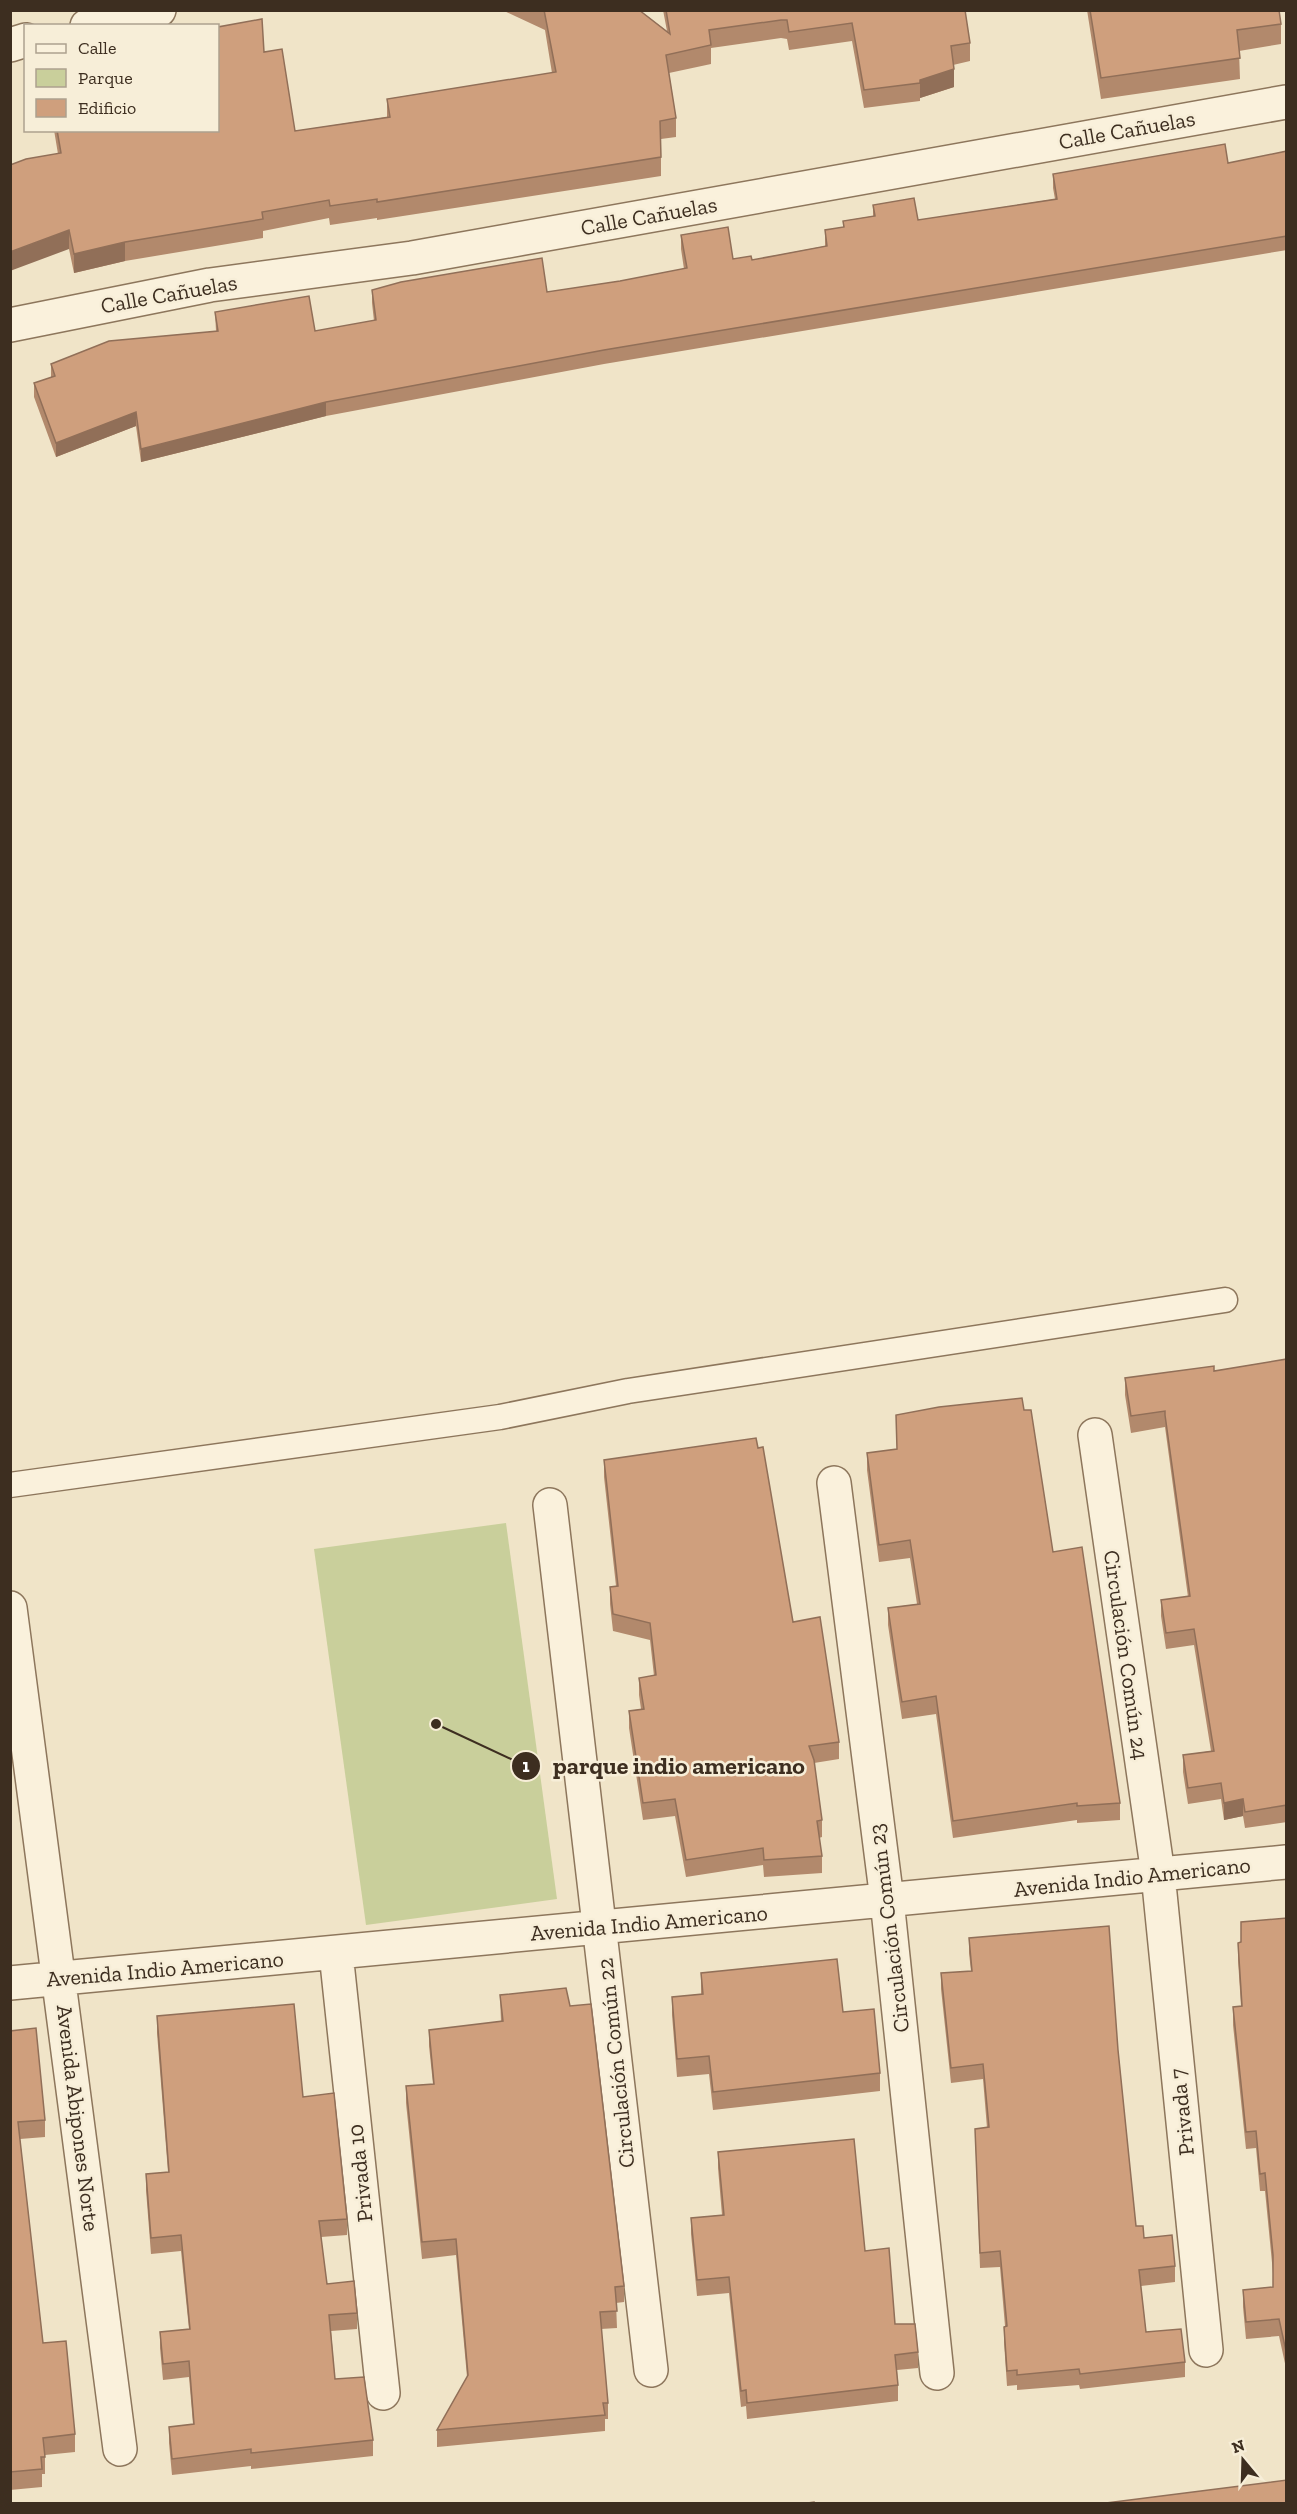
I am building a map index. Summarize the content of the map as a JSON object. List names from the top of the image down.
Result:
{
  "streets": {
    "street": [
      "Calle Cañuelas",
      "Circulación Común 24",
      "Avenida Indio Americano",
      "Circulación Común 23",
      "Circulación Común 22",
      "Privada 7",
      "Avenida Abipones Norte",
      "Privada 10"
    ]
  },
  "crossings": [
    ["Circulación Común 24", "Avenida Indio Americano"],
    ["Circulación Común 24", "Privada 7"],
    ["Avenida Indio Americano", "Circulación Común 23"],
    ["Avenida Indio Americano", "Circulación Común 22"],
    ["Avenida Indio Americano", "Privada 7"],
    ["Avenida Indio Americano", "Avenida Abipones Norte"],
    ["Avenida Indio Americano", "Privada 10"]
  ],
  "places": ["parque indio americano"],
  "legend": ["Calle", "Parque", "Edificio"],
  "north": "top"
}
